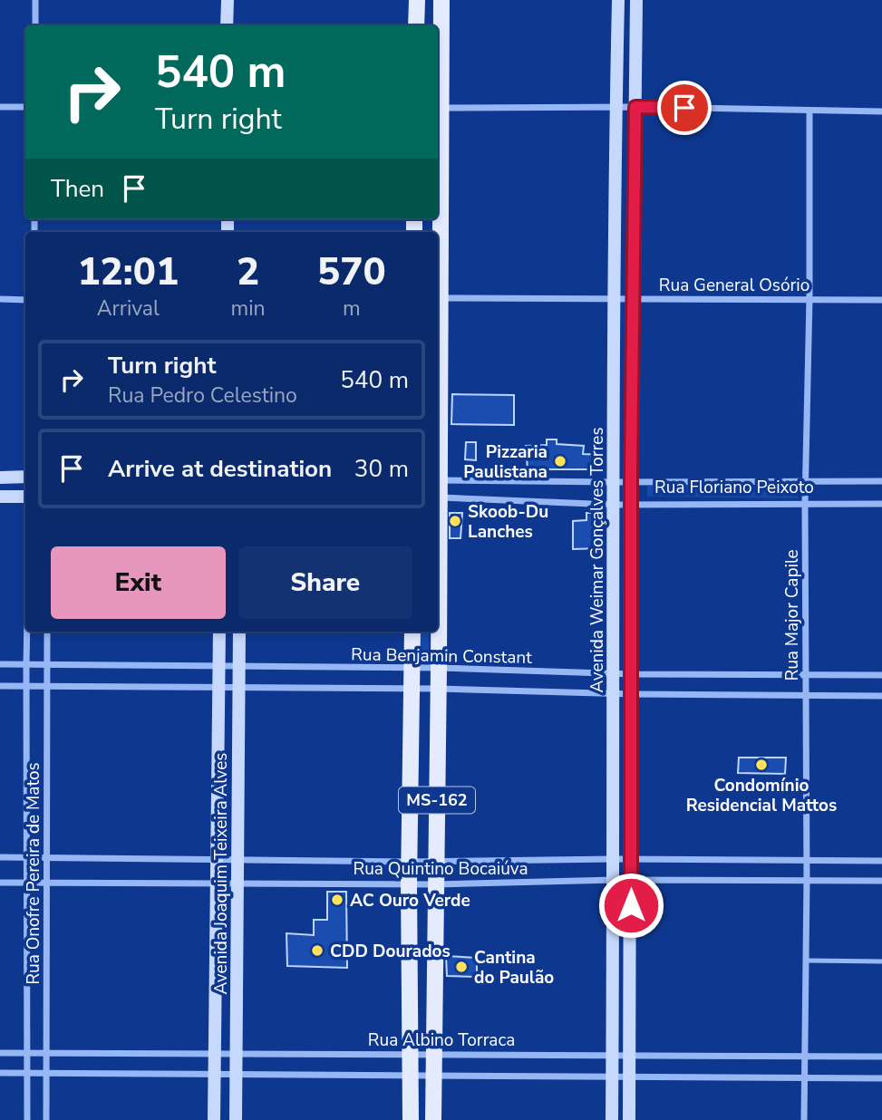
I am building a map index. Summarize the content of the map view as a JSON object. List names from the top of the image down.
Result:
{
  "streets": {
    "main road": ["Avenida Weimar Gonçalves Torres", "MS-162", "Avenida Joaquim Teixeira Alves"],
    "street": [
      "Rua General Osório",
      "Rua Floriano Peixoto",
      "Rua Major Capile",
      "Rua Benjamin Constant",
      "Rua Quintino Bocaiúva",
      "Rua Onofre Pereira de Matos",
      "Rua Albino Torraca"
    ]
  },
  "crossings": [
    ["Rua General Osório", "Avenida Weimar Gonçalves Torres"],
    ["Rua General Osório", "Rua Major Capile"],
    ["Rua Floriano Peixoto", "Avenida Weimar Gonçalves Torres"],
    ["Rua Floriano Peixoto", "Rua Major Capile"],
    ["Avenida Weimar Gonçalves Torres", "Rua Benjamin Constant"],
    ["Avenida Weimar Gonçalves Torres", "Rua Quintino Bocaiúva"],
    ["Avenida Weimar Gonçalves Torres", "Rua Albino Torraca"],
    ["Rua Major Capile", "Rua Benjamin Constant"],
    ["Rua Major Capile", "Rua Quintino Bocaiúva"],
    ["Rua Major Capile", "Rua Albino Torraca"],
    ["Rua Benjamin Constant", "MS-162"],
    ["Rua Benjamin Constant", "Rua Onofre Pereira de Matos"],
    ["Rua Benjamin Constant", "Avenida Joaquim Teixeira Alves"],
    ["MS-162", "Rua Quintino Bocaiúva"],
    ["MS-162", "Rua Albino Torraca"],
    ["Rua Quintino Bocaiúva", "Rua Onofre Pereira de Matos"],
    ["Rua Quintino Bocaiúva", "Avenida Joaquim Teixeira Alves"],
    ["Rua Onofre Pereira de Matos", "Rua Albino Torraca"],
    ["Avenida Joaquim Teixeira Alves", "Rua Albino Torraca"]
  ],
  "places": [
    "Pizzaria Paulistana",
    "Skoob-Du Lanches",
    "Condomínio Residencial Mattos",
    "AC Ouro Verde",
    "CDD Dourados",
    "Cantina do Paulão"
  ],
  "page": {
    "turn": ["540 m", "Turn right"],
    "then": "Then",
    "eta": [
      "12:01",
      "Arrival",
      "2",
      "min",
      "570",
      "m"
    ],
    "list": [
      {
        "name": "Turn right",
        "note": "Rua Pedro Celestino",
        "value": "540 m"
      },
      {
        "name": "Arrive at destination",
        "value": "30 m"
      }
    ],
    "buttons": ["Exit", "Share"]
  }
}
